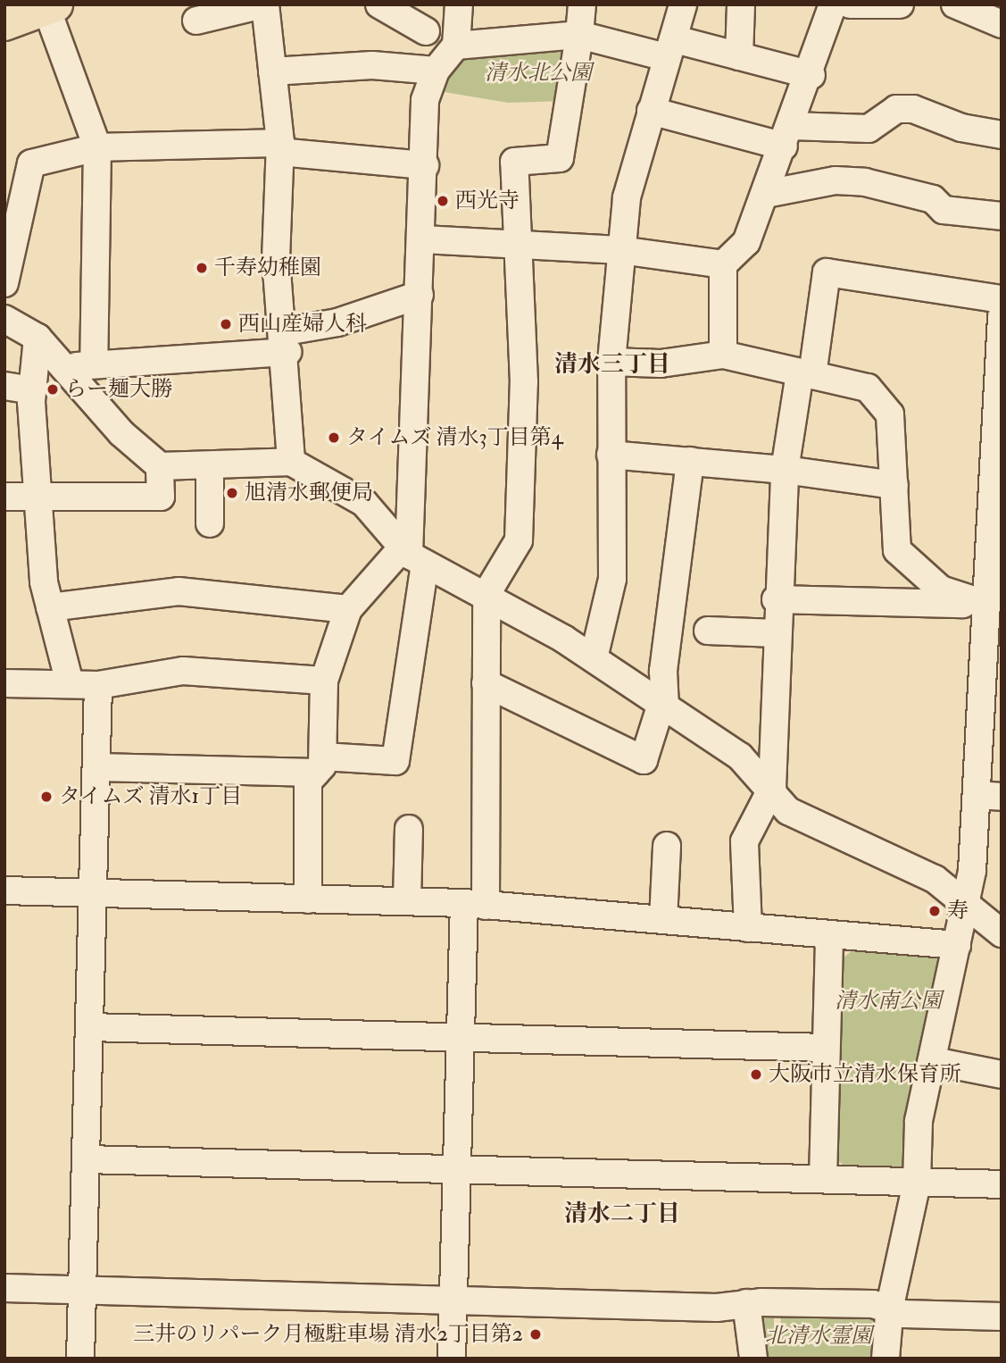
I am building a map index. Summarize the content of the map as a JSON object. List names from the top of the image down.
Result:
{
  "districts": ["清水三丁目", "清水二丁目"],
  "parks": ["清水北公園", "清水南公園", "北清水霊園"],
  "places": [
    "西光寺",
    "千寿幼稚園",
    "西山産婦人科",
    "らー麺大勝",
    "タイムズ 清水3丁目第4",
    "旭清水郵便局",
    "タイムズ 清水1丁目",
    "寿",
    "大阪市立清水保育所",
    "三井のリパーク月極駐車場 清水2丁目第2"
  ]
}
